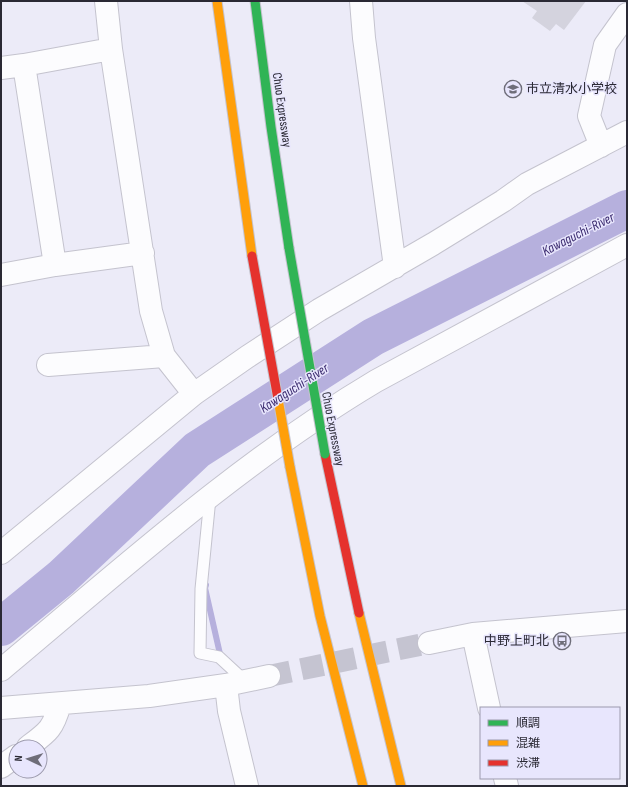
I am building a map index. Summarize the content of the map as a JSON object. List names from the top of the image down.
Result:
{
  "streets": {
    "highway": ["Chuo Expressway"]
  },
  "water": ["Kawaguchi-River"],
  "places": {
    "school or university": ["市立清水小学校"],
    "bus stop": ["中野上町北"]
  },
  "legend": ["順調", "混雑", "渋滞"],
  "north": "left"
}
